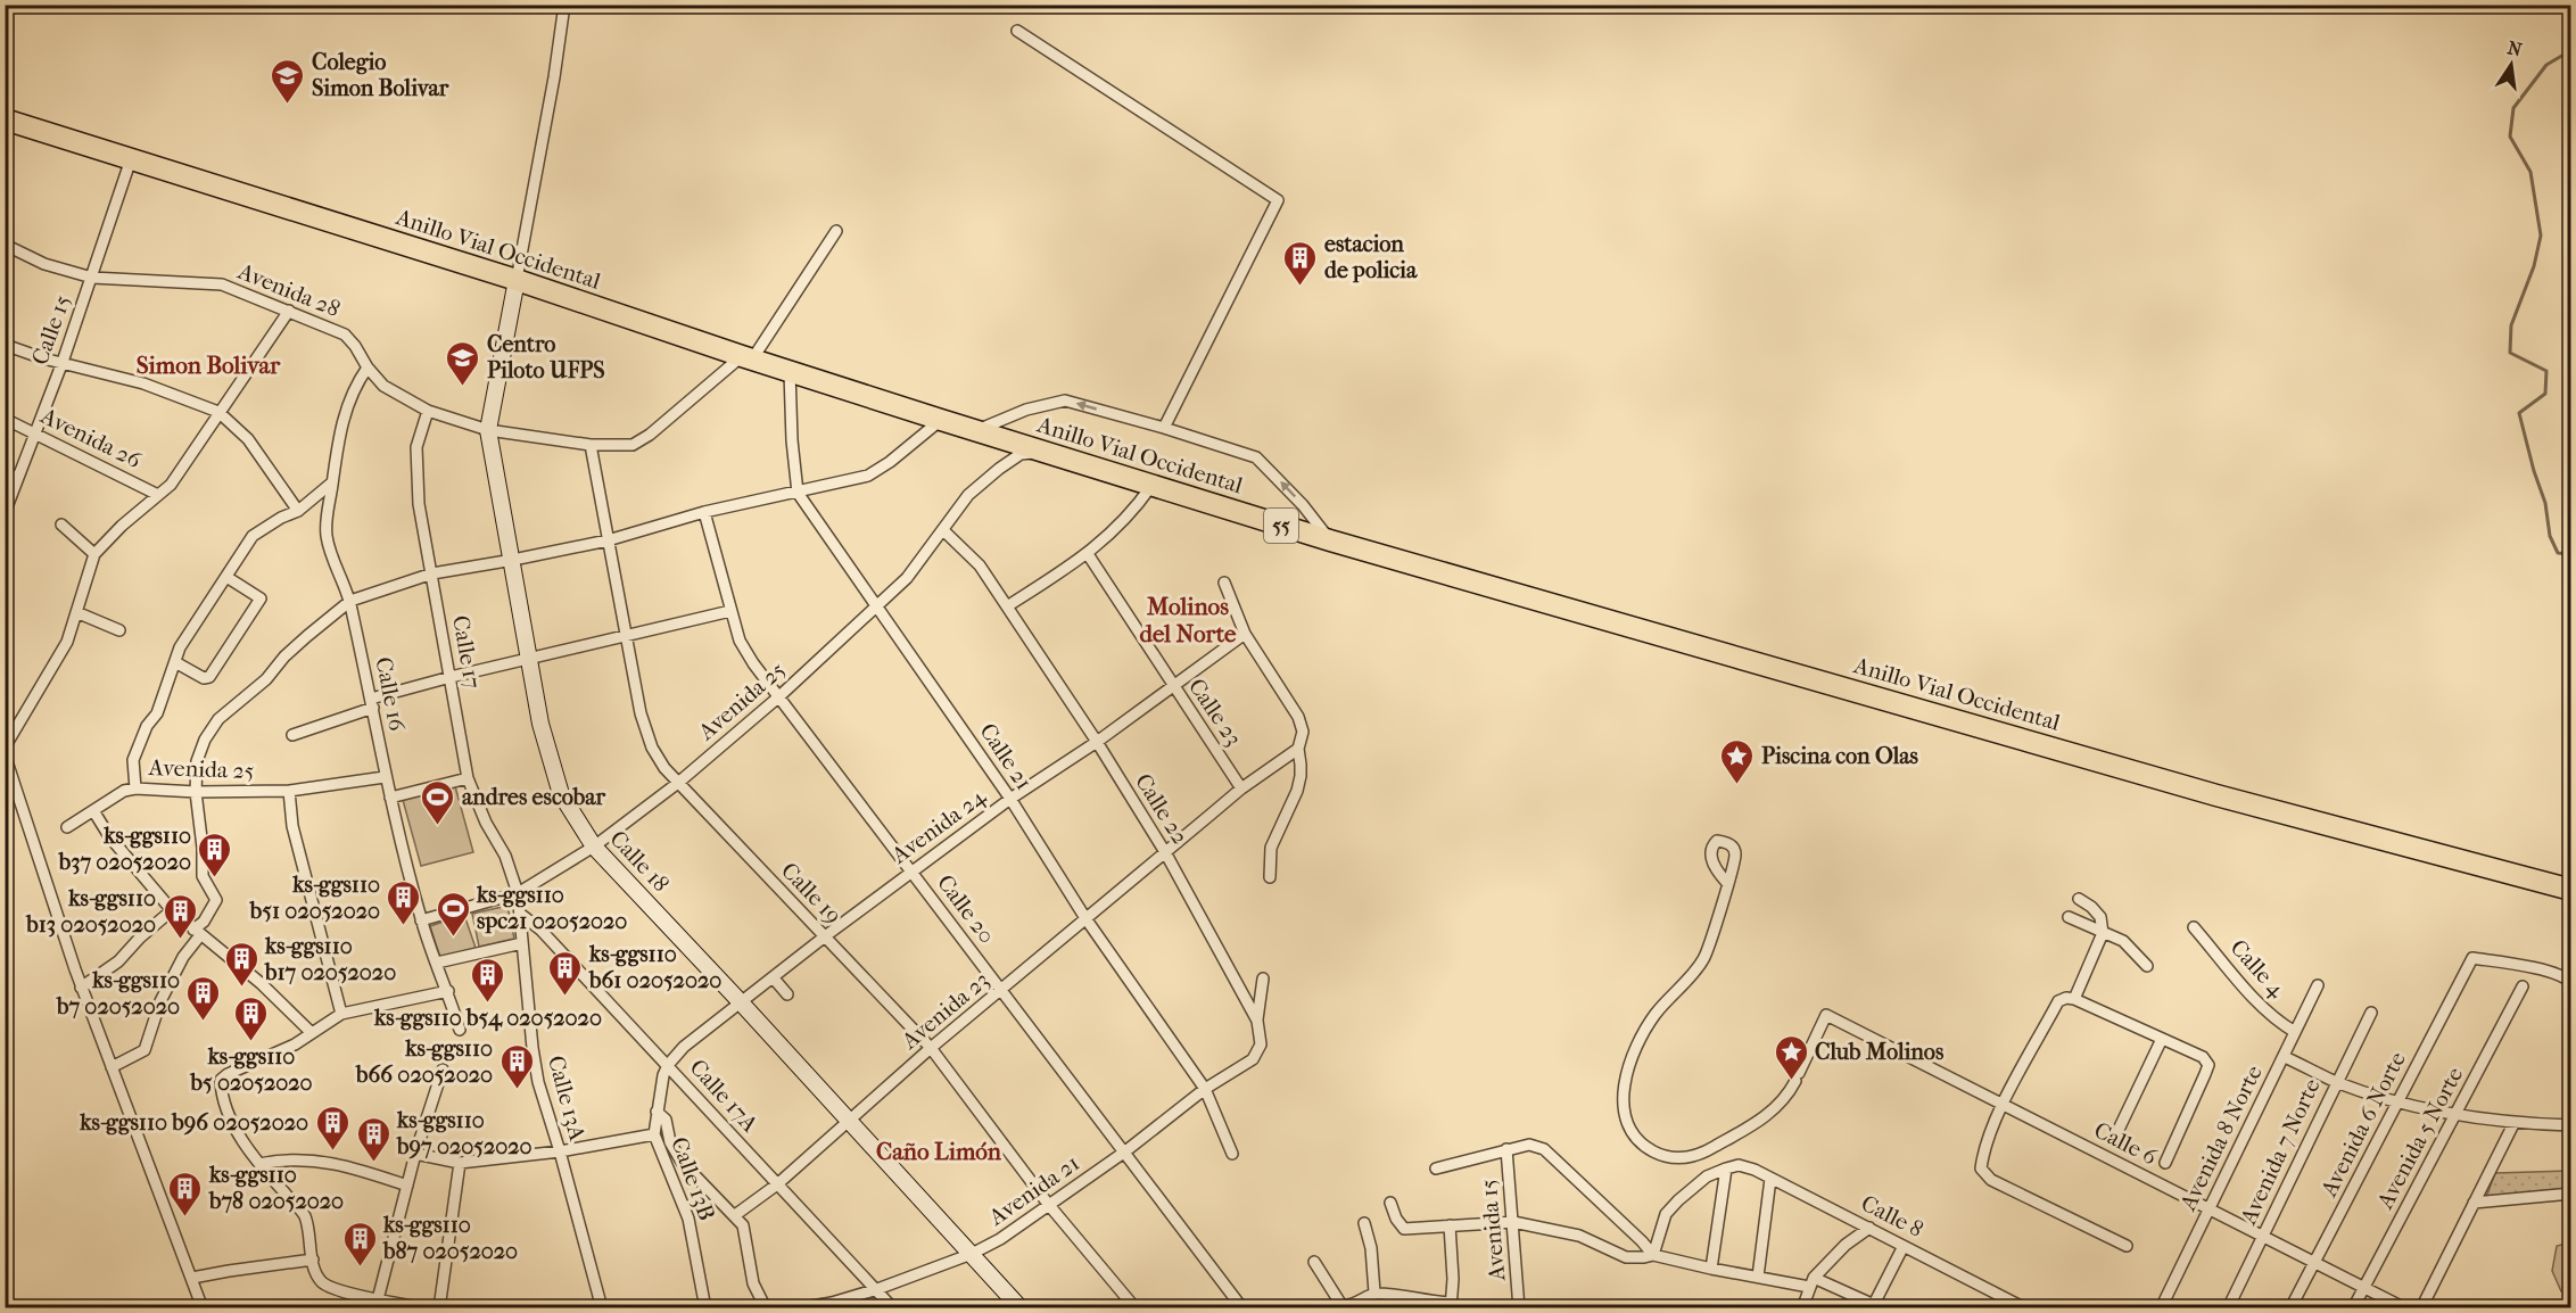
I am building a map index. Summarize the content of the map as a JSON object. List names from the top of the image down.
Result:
{
  "streets": {
    "highway": ["Anillo Vial Occidental", "55"],
    "street": [
      "Avenida 28",
      "Calle 15",
      "Avenida 26",
      "Calle 17",
      "Calle 16",
      "Avenida 25",
      "Calle 23",
      "Calle 21",
      "Calle 22",
      "Avenida 24",
      "Calle 18",
      "Calle 19",
      "Calle 20",
      "Calle 4",
      "Avenida 23",
      "Calle 17A",
      "Calle 13A",
      "Avenida 6 Norte",
      "Avenida 8 Norte",
      "Avenida 5 Norte",
      "Calle 6",
      "Avenida 7 Norte",
      "Calle 13B",
      "Avenida 21",
      "Calle 8",
      "Avenida 15"
    ]
  },
  "crossings": [
    ["Anillo Vial Occidental", "Avenida 28"],
    ["Anillo Vial Occidental", "Calle 15"],
    ["Anillo Vial Occidental", "Avenida 25"],
    ["Anillo Vial Occidental", "Calle 21"],
    ["Anillo Vial Occidental", "Calle 18"],
    ["Avenida 28", "Calle 15"],
    ["Avenida 28", "Calle 17"],
    ["Avenida 28", "Calle 16"],
    ["Avenida 28", "Calle 18"],
    ["Avenida 28", "Calle 19"],
    ["Calle 15", "Avenida 26"],
    ["Calle 17", "Avenida 25"],
    ["Calle 17", "Calle 13A"],
    ["Calle 16", "Avenida 25"],
    ["Avenida 25", "Calle 21"],
    ["Avenida 25", "Calle 22"],
    ["Avenida 25", "Calle 18"],
    ["Avenida 25", "Calle 19"],
    ["Avenida 25", "Calle 20"],
    ["Avenida 25", "Calle 13A"],
    ["Calle 23", "Avenida 24"],
    ["Calle 23", "Avenida 23"],
    ["Calle 21", "Avenida 24"],
    ["Calle 21", "Avenida 23"],
    ["Calle 21", "Avenida 21"],
    ["Calle 22", "Avenida 24"],
    ["Calle 22", "Avenida 23"],
    ["Calle 22", "Avenida 21"],
    ["Avenida 24", "Calle 18"],
    ["Avenida 24", "Calle 19"],
    ["Avenida 24", "Calle 20"],
    ["Avenida 24", "Calle 17A"],
    ["Avenida 24", "Calle 13B"],
    ["Calle 18", "Avenida 23"],
    ["Calle 18", "Avenida 21"],
    ["Calle 19", "Avenida 23"],
    ["Calle 19", "Avenida 21"],
    ["Calle 20", "Avenida 23"],
    ["Calle 20", "Avenida 21"],
    ["Calle 4", "Avenida 8 Norte"],
    ["Avenida 23", "Calle 17A"],
    ["Calle 17A", "Calle 13A"],
    ["Calle 17A", "Calle 13B"],
    ["Calle 17A", "Avenida 21"],
    ["Avenida 6 Norte", "Calle 6"],
    ["Avenida 8 Norte", "Calle 6"],
    ["Avenida 5 Norte", "Calle 6"],
    ["Calle 6", "Avenida 7 Norte"]
  ],
  "districts": ["Simon Bolivar", "Molinos del Norte", "Caño Limón"],
  "places": {
    "school or university": ["Colegio Simon Bolivar", "Centro Piloto UFPS"],
    "building": [
      "estacion de policia",
      "ks-ggs110 b37 02052020",
      "ks-ggs110 b51 02052020",
      "ks-ggs110 b13 02052020",
      "ks-ggs110 b17 02052020",
      "ks-ggs110 b61 02052020",
      "ks-ggs110 b54 02052020",
      "ks-ggs110 b7 02052020",
      "ks-ggs110 b5 02052020",
      "ks-ggs110 b66 02052020",
      "ks-ggs110 b96 02052020",
      "ks-ggs110 b97 02052020",
      "ks-ggs110 b78 02052020",
      "ks-ggs110 b87 02052020"
    ],
    "place": ["Piscina con Olas", "Club Molinos"],
    "sports": ["andres escobar", "ks-ggs110 spc21 02052020"]
  },
  "north": "top"
}
